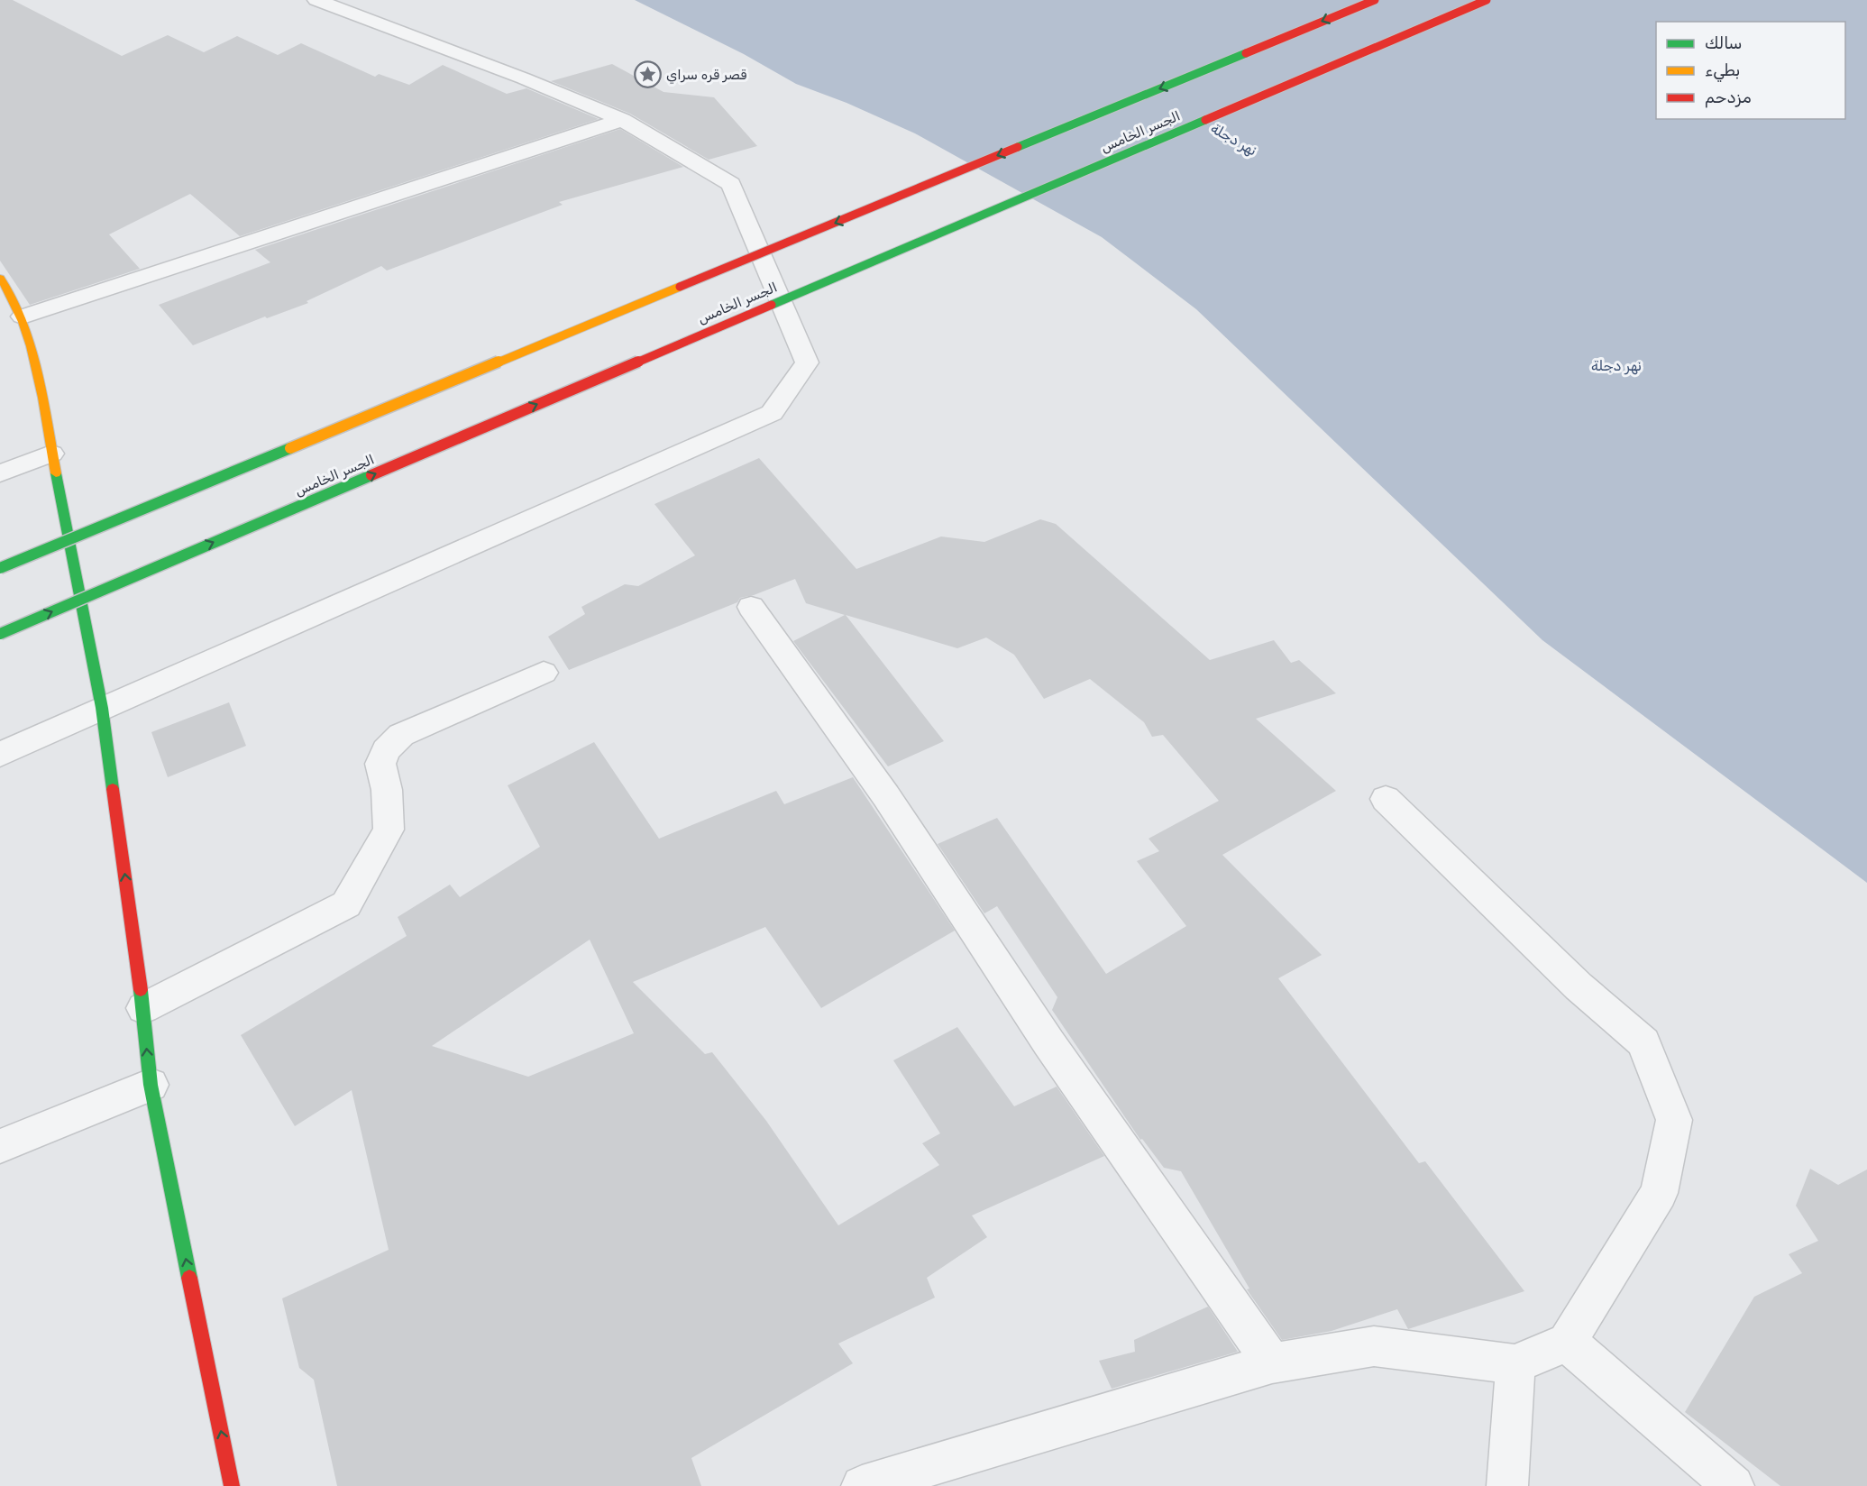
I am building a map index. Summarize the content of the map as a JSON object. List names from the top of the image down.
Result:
{
  "streets": {
    "main road": ["الجسر الخامس"]
  },
  "water": ["نهر دجلة"],
  "places": {
    "place": ["قصر قره سراي"]
  },
  "legend": ["سالك", "بطيء", "مزدحم"]
}
